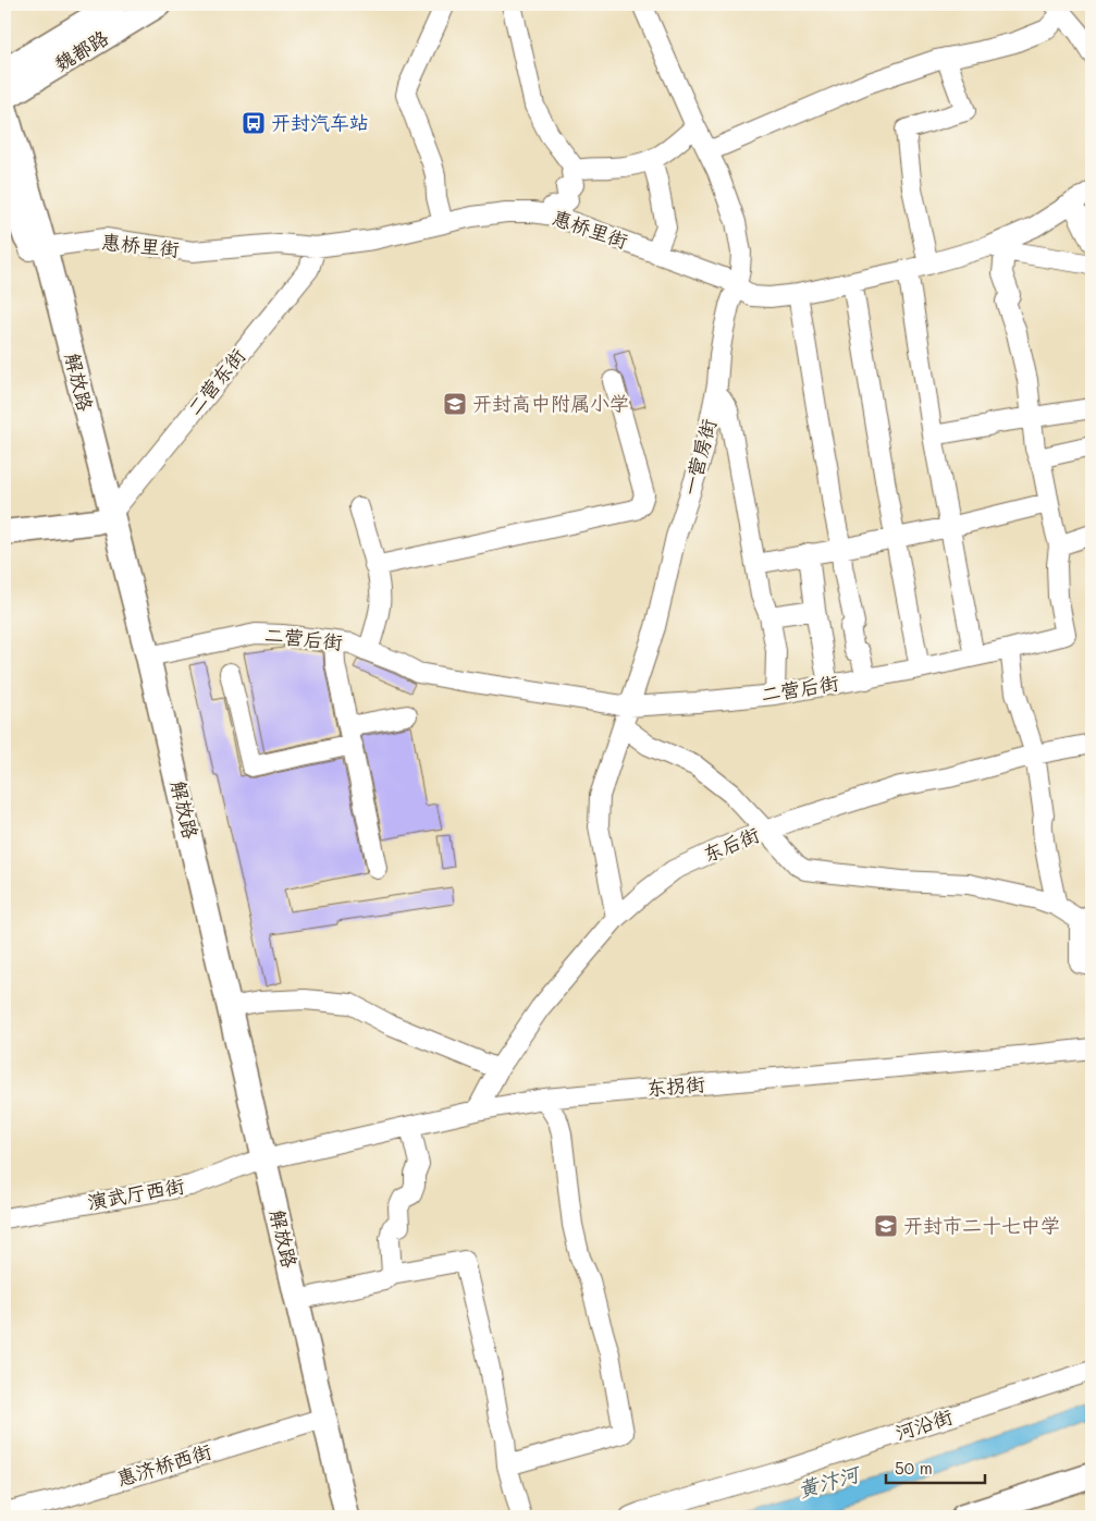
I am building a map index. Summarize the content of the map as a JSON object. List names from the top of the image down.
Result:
{
  "streets": {
    "main road": ["魏都路", "解放路"],
    "street": [
      "惠桥里街",
      "二营东街",
      "一营房街",
      "二营后街",
      "东后街",
      "东拐街",
      "演武厅西街",
      "河沿街",
      "惠济桥西街"
    ]
  },
  "crossings": [
    ["惠桥里街", "解放路"],
    ["惠桥里街", "二营东街"],
    ["惠桥里街", "一营房街"],
    ["惠桥里街", "二营后街"],
    ["解放路", "二营东街"],
    ["解放路", "二营后街"],
    ["解放路", "东拐街"],
    ["解放路", "演武厅西街"],
    ["解放路", "惠济桥西街"],
    ["一营房街", "二营后街"],
    ["一营房街", "东后街"],
    ["东后街", "东拐街"],
    ["东拐街", "演武厅西街"]
  ],
  "water": ["黄汴河"],
  "places": {
    "bus stop": ["开封汽车站"],
    "school or university": ["开封高中附属小学", "开封市二十七中学"]
  },
  "scale_bar": "50 m"
}
